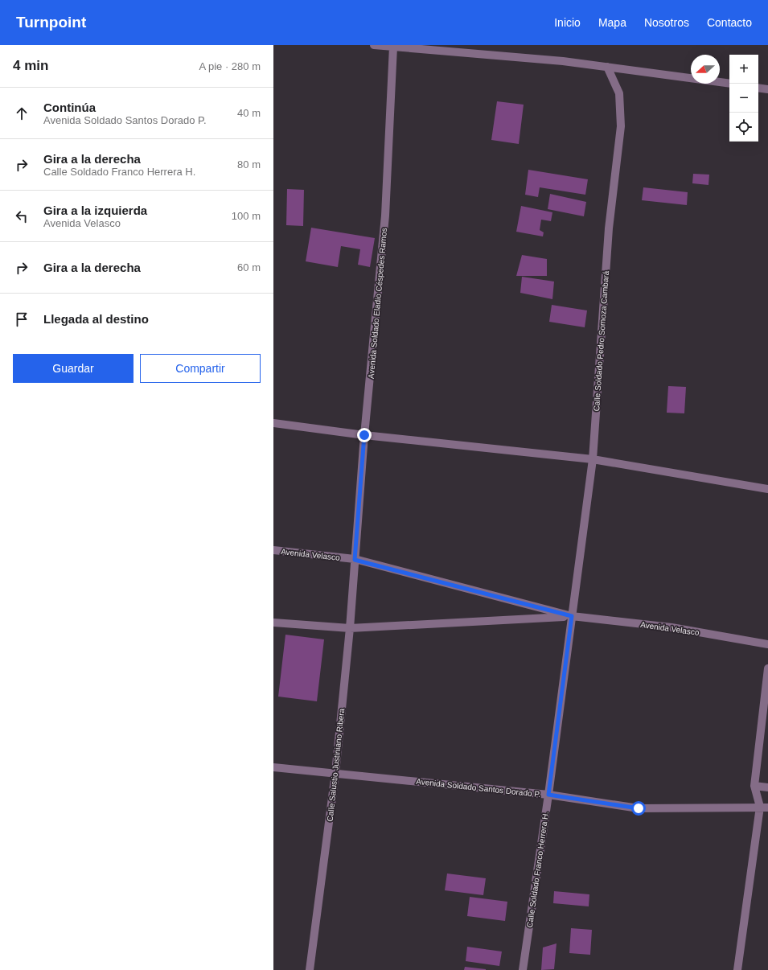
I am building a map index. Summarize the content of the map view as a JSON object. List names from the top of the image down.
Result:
{
  "streets": {
    "street": [
      "Avenida Soldado Eladio Céspedes Ramos",
      "Calle Soldado Pedro Somoza Cambará",
      "Avenida Velasco",
      "Calle Salustio Justiniano Ribera",
      "Avenida Soldado Santos Dorado P.",
      "Calle Soldado Franco Herrera H."
    ]
  },
  "crossings": [
    ["Avenida Soldado Eladio Céspedes Ramos", "Avenida Velasco"],
    ["Avenida Soldado Eladio Céspedes Ramos", "Calle Salustio Justiniano Ribera"],
    ["Calle Soldado Pedro Somoza Cambará", "Avenida Velasco"],
    ["Calle Soldado Pedro Somoza Cambará", "Calle Soldado Franco Herrera H."],
    ["Avenida Velasco", "Calle Salustio Justiniano Ribera"],
    ["Avenida Velasco", "Calle Soldado Franco Herrera H."],
    ["Calle Salustio Justiniano Ribera", "Avenida Soldado Santos Dorado P."],
    ["Avenida Soldado Santos Dorado P.", "Calle Soldado Franco Herrera H."]
  ],
  "north": "left",
  "page": {
    "header": "Turnpoint",
    "nav": [
      "Inicio",
      "Mapa",
      "Nosotros",
      "Contacto"
    ],
    "heading": ["4 min", "A pie · 280 m"],
    "map_buttons": ["+", "−"],
    "list": [
      ["Continúa", "Avenida Soldado Santos Dorado P.", "40 m"],
      ["Gira a la derecha", "Calle Soldado Franco Herrera H.", "80 m"],
      ["Gira a la izquierda", "Avenida Velasco", "100 m"],
      ["Gira a la derecha", "60 m"],
      "Llegada al destino"
    ],
    "buttons": ["Guardar", "Compartir"]
  }
}
